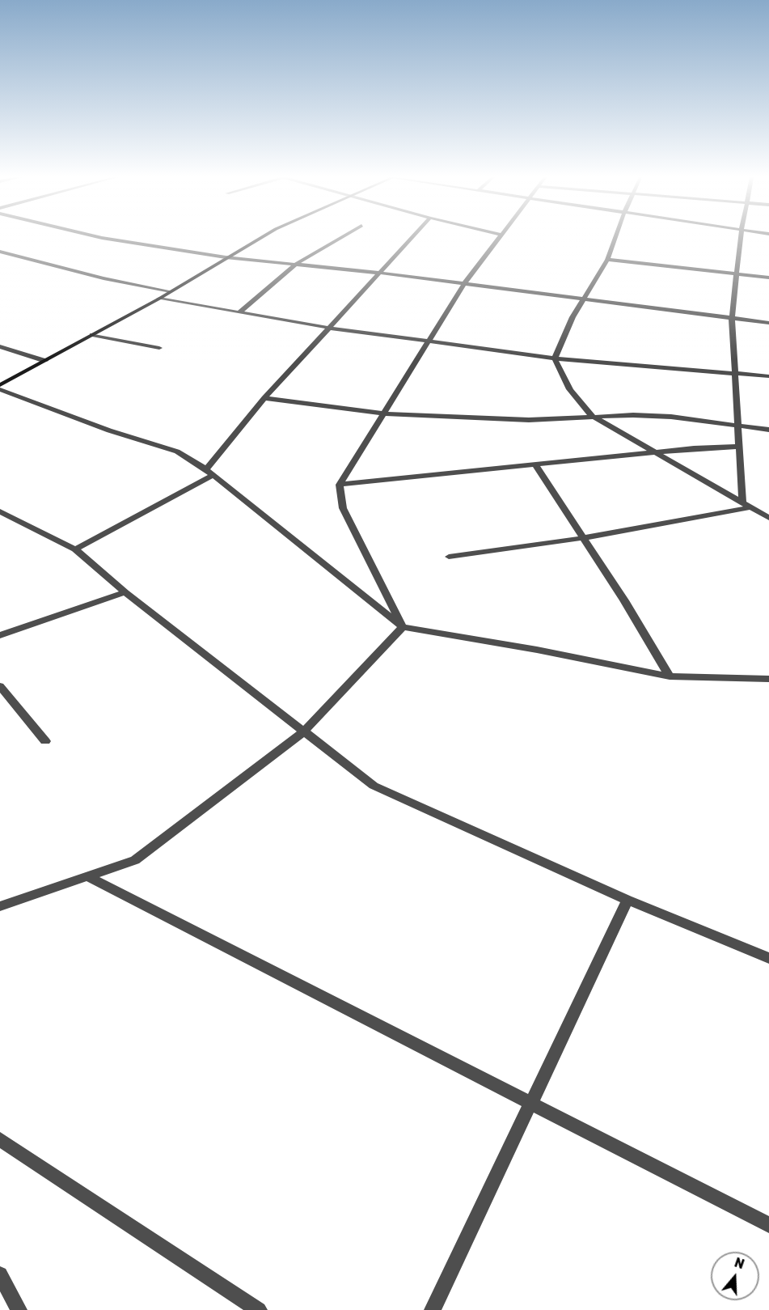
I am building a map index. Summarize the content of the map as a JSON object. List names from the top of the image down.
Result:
{
  "north": "top"
}
